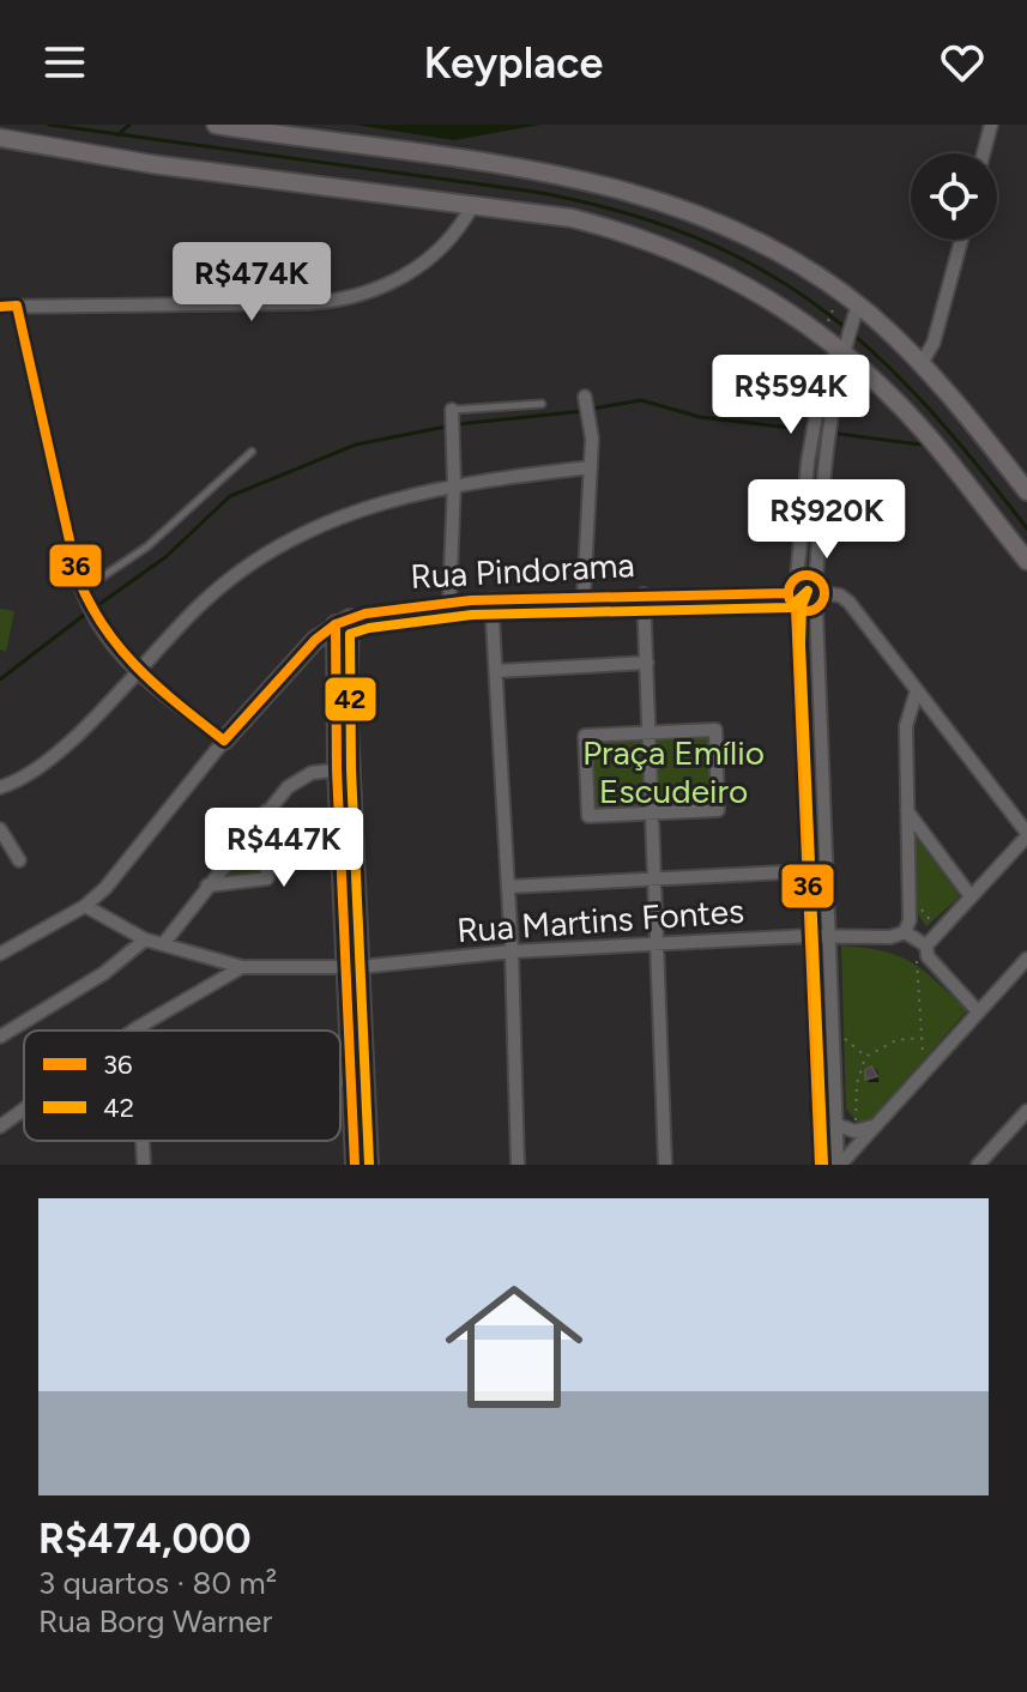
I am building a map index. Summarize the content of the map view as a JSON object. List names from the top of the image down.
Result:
{
  "streets": {
    "street": ["Rua Pindorama", "Rua Martins Fontes"]
  },
  "parks": ["Praça Emílio Escudeiro"],
  "lines": ["transit line 36", "transit line 42"],
  "legend": ["36", "42"],
  "page": {
    "header": "Keyplace",
    "price": [
      "R$474K",
      "R$594K",
      "R$920K",
      "R$447K"
    ],
    "list": [
      {
        "name": "R$474,000",
        "note": "3 quartos · 80 m² · Rua Borg Warner"
      }
    ]
  }
}
